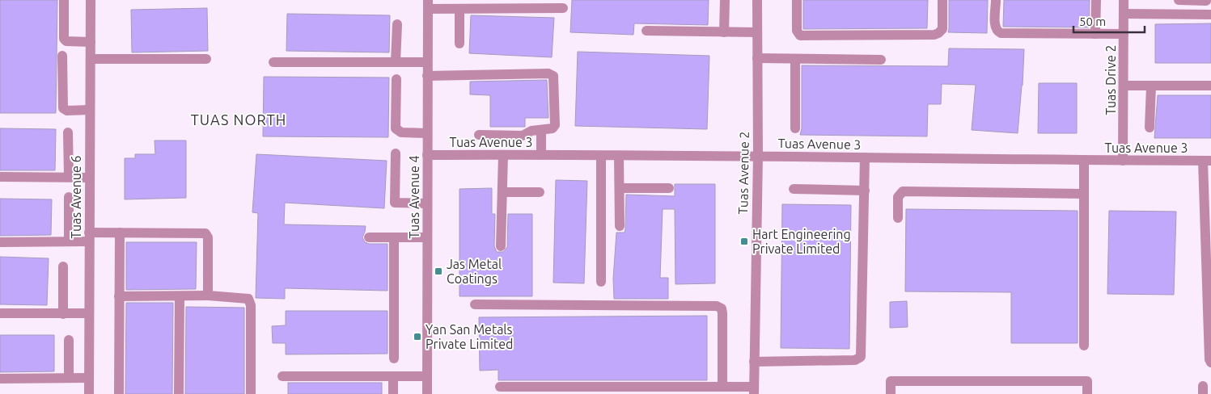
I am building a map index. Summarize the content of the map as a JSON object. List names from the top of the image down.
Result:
{
  "streets": {
    "street": [
      "Tuas Drive 2",
      "Tuas Avenue 3",
      "Tuas Avenue 2",
      "Tuas Avenue 6",
      "Tuas Avenue 4"
    ]
  },
  "crossings": [
    ["Tuas Drive 2", "Tuas Avenue 3"],
    ["Tuas Avenue 3", "Tuas Avenue 2"],
    ["Tuas Avenue 3", "Tuas Avenue 4"]
  ],
  "districts": ["TUAS NORTH"],
  "places": {
    "transit": ["Hart Engineering Private Limited", "Jas Metal Coatings", "Yan San Metals Private Limited"]
  },
  "scale_bar": "50 m"
}
